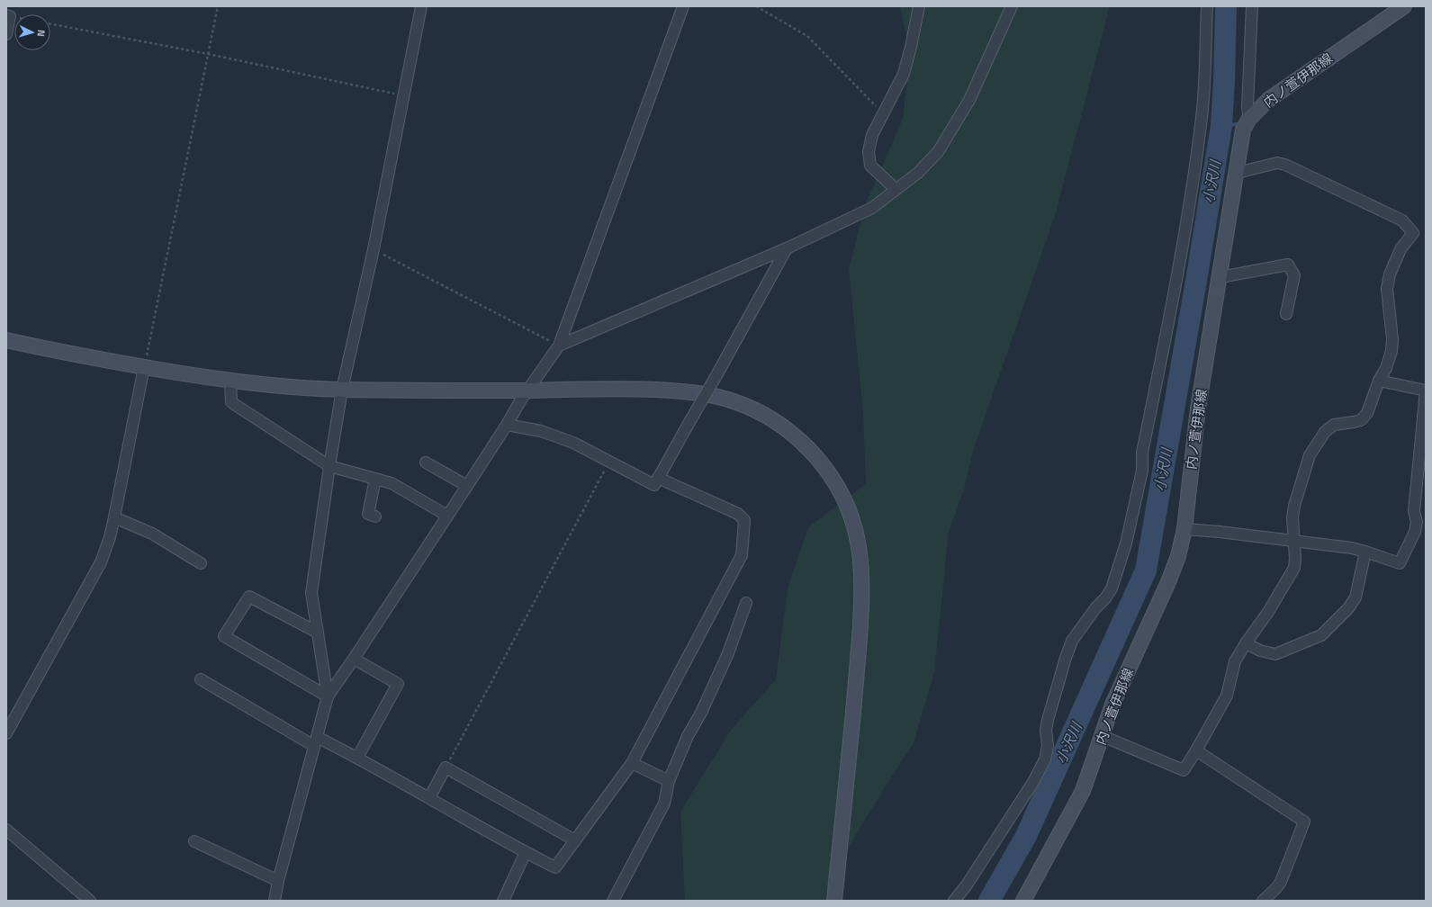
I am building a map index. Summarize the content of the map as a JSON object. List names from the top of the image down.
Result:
{
  "streets": {
    "street": ["内ノ萱伊那線"]
  },
  "water": ["小沢川"],
  "north": "right"
}
